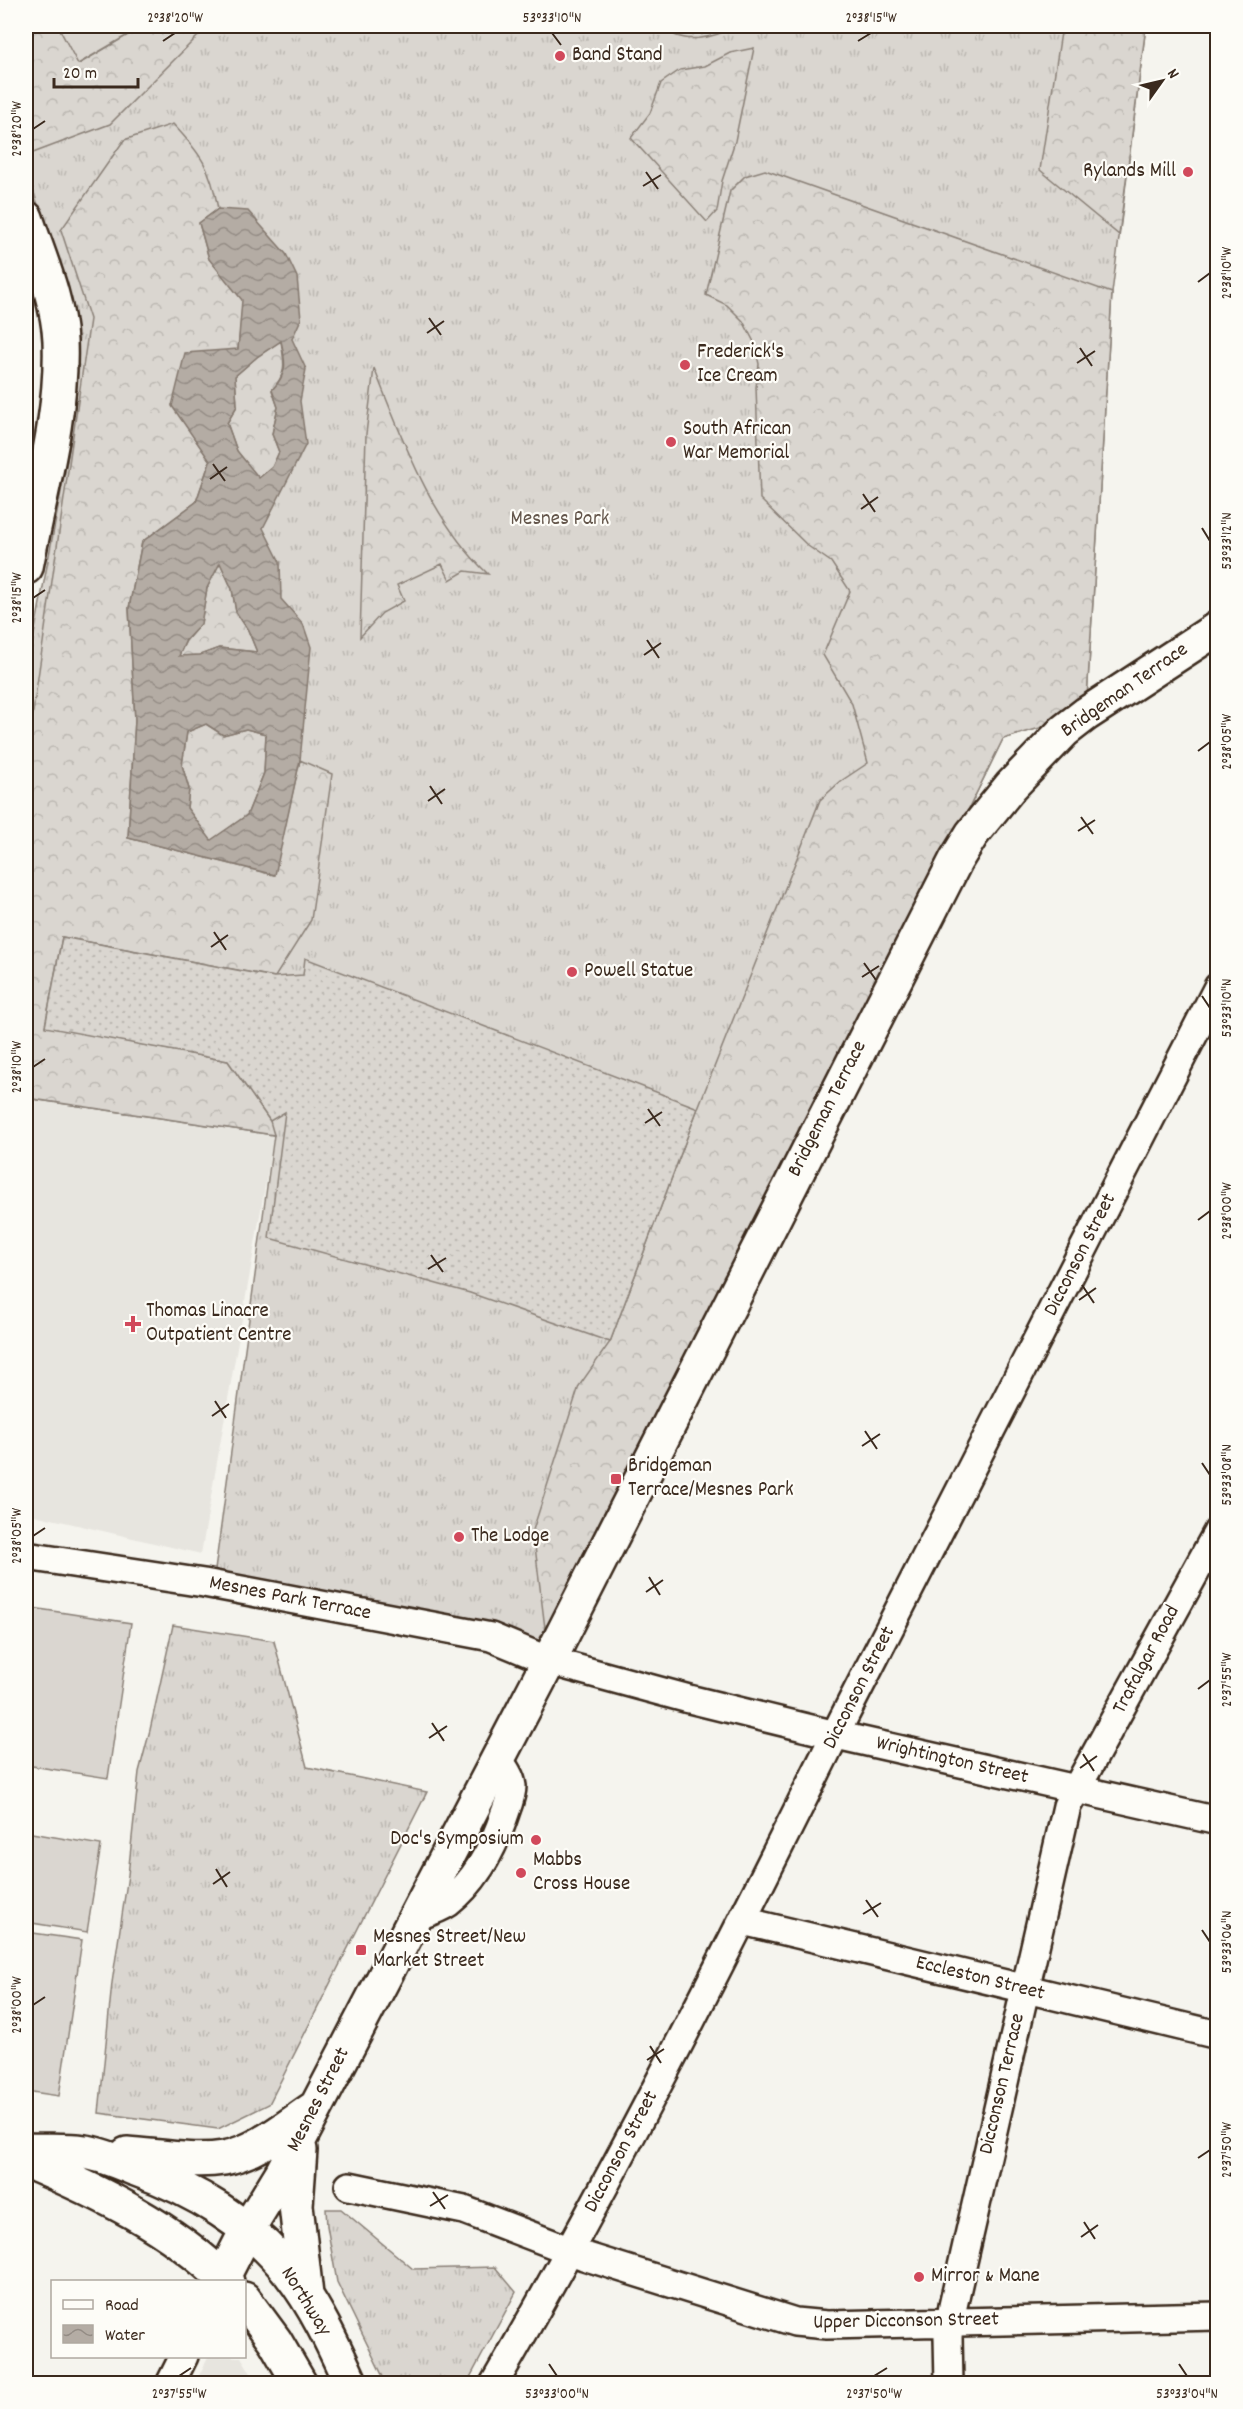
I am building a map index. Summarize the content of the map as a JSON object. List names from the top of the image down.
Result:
{
  "streets": {
    "main road": ["Bridgeman Terrace", "Mesnes Street", "Northway"],
    "street": [
      "Dicconson Street",
      "Mesnes Park Terrace",
      "Trafalgar Road",
      "Wrightington Street",
      "Eccleston Street",
      "Dicconson Terrace",
      "Upper Dicconson Street"
    ]
  },
  "crossings": [
    ["Bridgeman Terrace", "Mesnes Park Terrace"],
    ["Bridgeman Terrace", "Wrightington Street"],
    ["Bridgeman Terrace", "Mesnes Street"],
    ["Dicconson Street", "Wrightington Street"],
    ["Dicconson Street", "Eccleston Street"],
    ["Dicconson Street", "Upper Dicconson Street"],
    ["Mesnes Park Terrace", "Wrightington Street"],
    ["Mesnes Park Terrace", "Mesnes Street"],
    ["Trafalgar Road", "Wrightington Street"],
    ["Trafalgar Road", "Dicconson Terrace"],
    ["Wrightington Street", "Dicconson Terrace"],
    ["Wrightington Street", "Mesnes Street"],
    ["Eccleston Street", "Dicconson Terrace"],
    ["Dicconson Terrace", "Upper Dicconson Street"],
    ["Mesnes Street", "Northway"]
  ],
  "parks": ["Mesnes Park"],
  "places": {
    "other": [
      "Band Stand",
      "Rylands Mill",
      "Frederick's Ice Cream",
      "South African War Memorial",
      "Powell Statue",
      "The Lodge",
      "Doc's Symposium",
      "Mabbs Cross House",
      "Mirror & Mane"
    ],
    "health": ["Thomas Linacre Outpatient Centre"],
    "transit": ["Bridgeman Terrace/Mesnes Park", "Mesnes Street/New Market Street"]
  },
  "legend": ["Road", "Water"],
  "scale_bar": "20 m",
  "north": "top right",
  "coordinates": [
    "2°38'20\"W",
    "53°33'10\"N",
    "2°38'15\"W",
    "2°38'10\"W",
    "53°33'12\"N",
    "2°38'05\"W",
    "2°38'00\"W",
    "53°33'08\"N",
    "2°37'55\"W",
    "53°33'06\"N",
    "2°37'50\"W",
    "53°33'00\"N",
    "53°33'04\"N"
  ]
}
